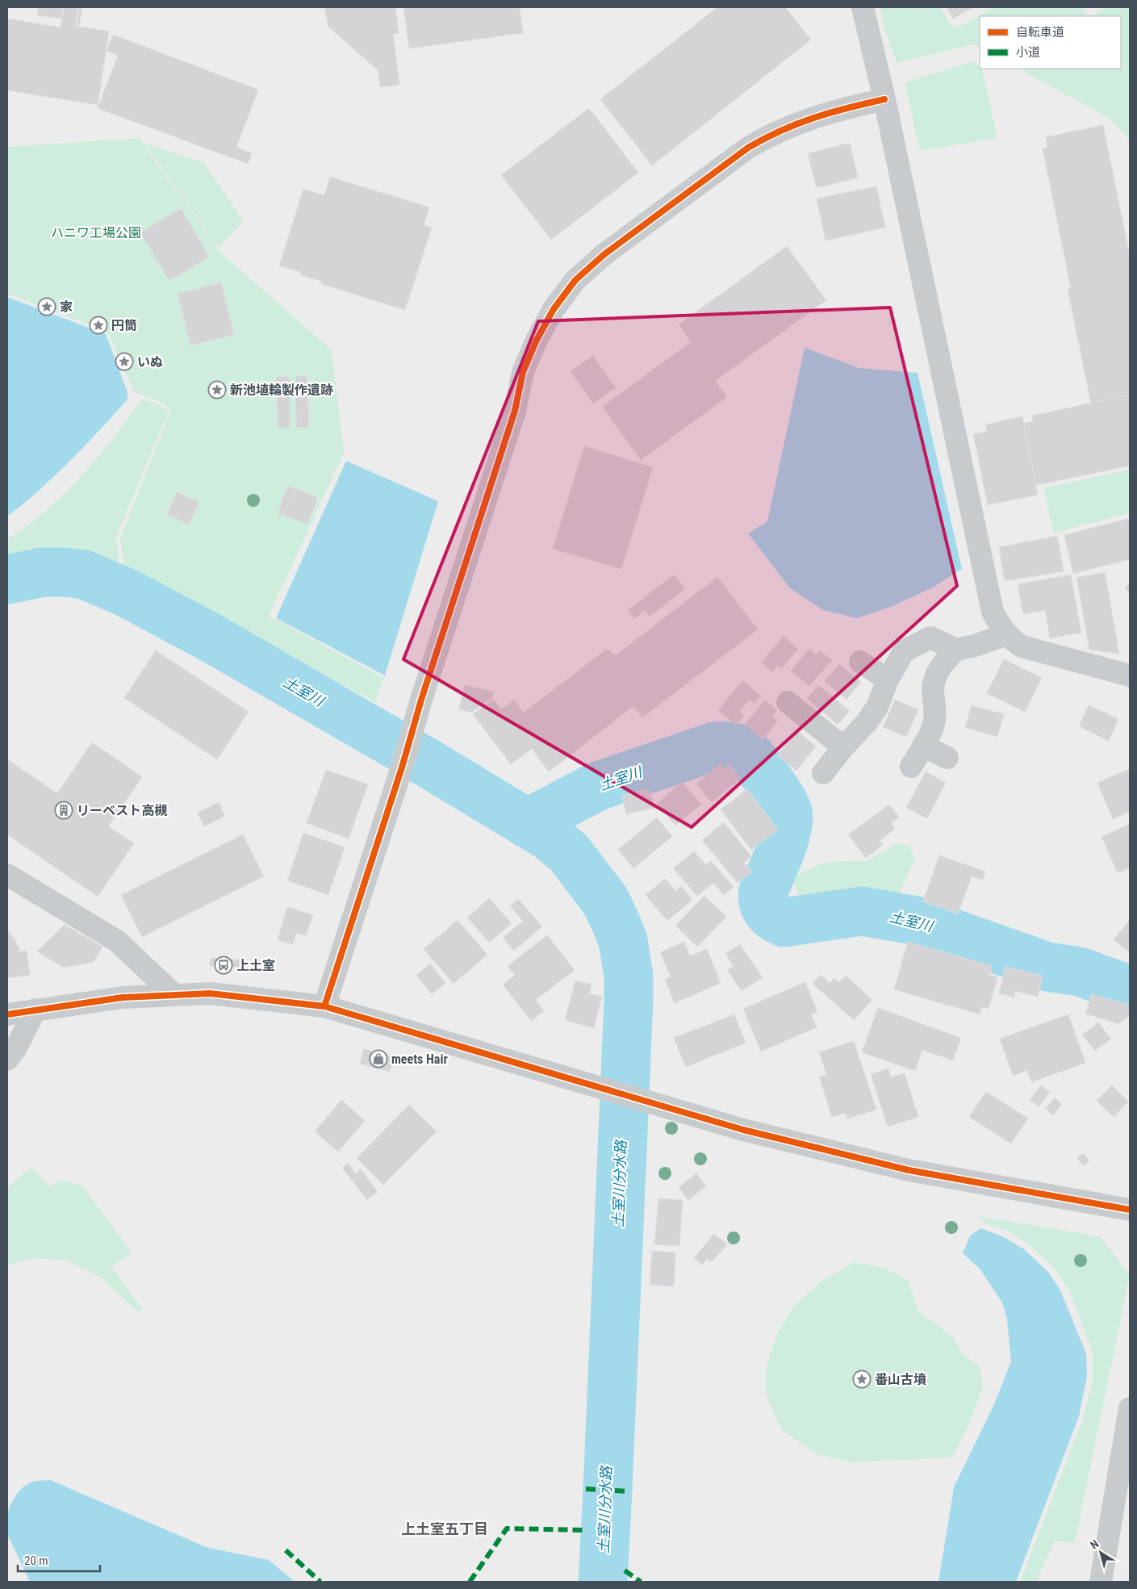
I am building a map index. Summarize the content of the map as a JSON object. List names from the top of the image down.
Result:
{
  "districts": ["上土室五丁目"],
  "water": ["土室川", "土室川分水路"],
  "parks": ["ハニワ工場公園"],
  "places": {
    "place": [
      "家",
      "円筒",
      "いぬ",
      "新池埴輪製作遺跡",
      "番山古墳"
    ],
    "building": ["リーベスト高槻"],
    "bus stop": ["上土室"],
    "shop": ["meets Hair"]
  },
  "legend": ["自転車道", "小道"],
  "scale_bar": "20 m",
  "north": "top left"
}
